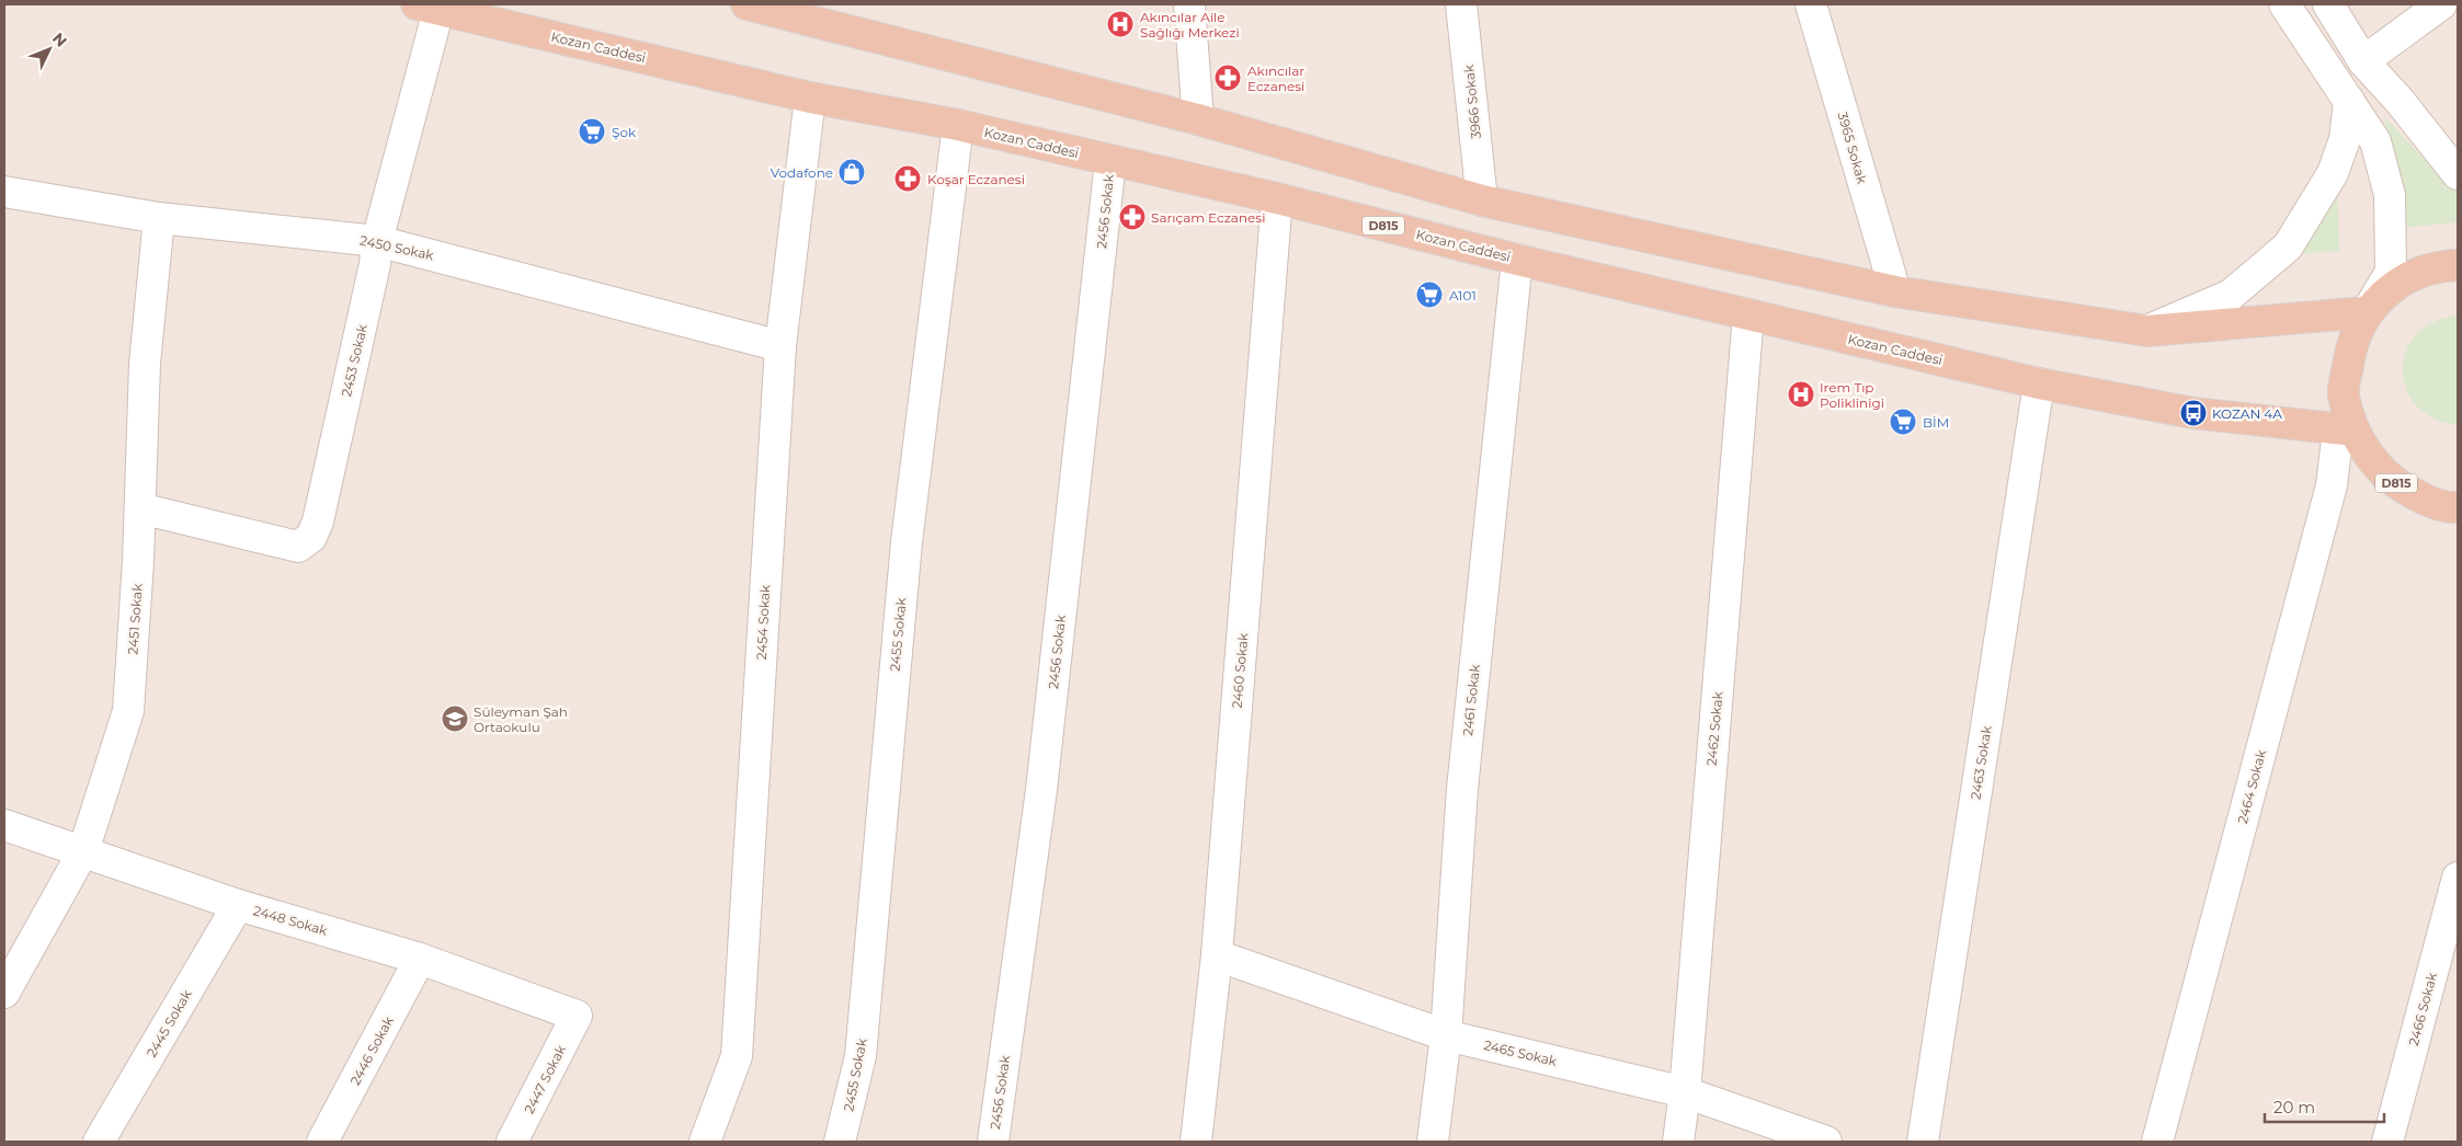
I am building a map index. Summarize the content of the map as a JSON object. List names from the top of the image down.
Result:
{
  "streets": {
    "highway": ["Kozan Caddesi", "D815"],
    "street": [
      "3966 Sokak",
      "3965 Sokak",
      "2456 Sokak",
      "2450 Sokak",
      "2453 Sokak",
      "2451 Sokak",
      "2454 Sokak",
      "2455 Sokak",
      "2460 Sokak",
      "2461 Sokak",
      "2462 Sokak",
      "2463 Sokak",
      "2464 Sokak",
      "2448 Sokak",
      "2466 Sokak",
      "2445 Sokak",
      "2446 Sokak",
      "2465 Sokak",
      "2447 Sokak"
    ]
  },
  "crossings": [
    ["Kozan Caddesi", "2456 Sokak"],
    ["Kozan Caddesi", "D815"],
    ["Kozan Caddesi", "2453 Sokak"],
    ["Kozan Caddesi", "2454 Sokak"],
    ["Kozan Caddesi", "2455 Sokak"],
    ["Kozan Caddesi", "2460 Sokak"],
    ["Kozan Caddesi", "2461 Sokak"],
    ["Kozan Caddesi", "2462 Sokak"],
    ["Kozan Caddesi", "2463 Sokak"],
    ["Kozan Caddesi", "2464 Sokak"],
    ["D815", "2464 Sokak"],
    ["2450 Sokak", "2453 Sokak"],
    ["2450 Sokak", "2451 Sokak"],
    ["2450 Sokak", "2454 Sokak"],
    ["2453 Sokak", "2451 Sokak"],
    ["2451 Sokak", "2448 Sokak"],
    ["2460 Sokak", "2465 Sokak"],
    ["2461 Sokak", "2465 Sokak"],
    ["2462 Sokak", "2465 Sokak"],
    ["2448 Sokak", "2445 Sokak"],
    ["2448 Sokak", "2446 Sokak"],
    ["2448 Sokak", "2447 Sokak"]
  ],
  "places": {
    "hospital": ["Akıncılar Aile Sağlığı Merkezi", "Irem Tıp Poliklinigi"],
    "pharmacy": ["Akıncılar Eczanesi", "Koşar Eczanesi", "Sarıçam Eczanesi"],
    "supermarket": ["Şok", "A101", "BİM"],
    "shop": ["Vodafone"],
    "bus stop": ["KOZAN 4A"],
    "school or university": ["Süleyman Şah Ortaokulu"]
  },
  "scale_bar": "20 m",
  "north": "top right"
}
